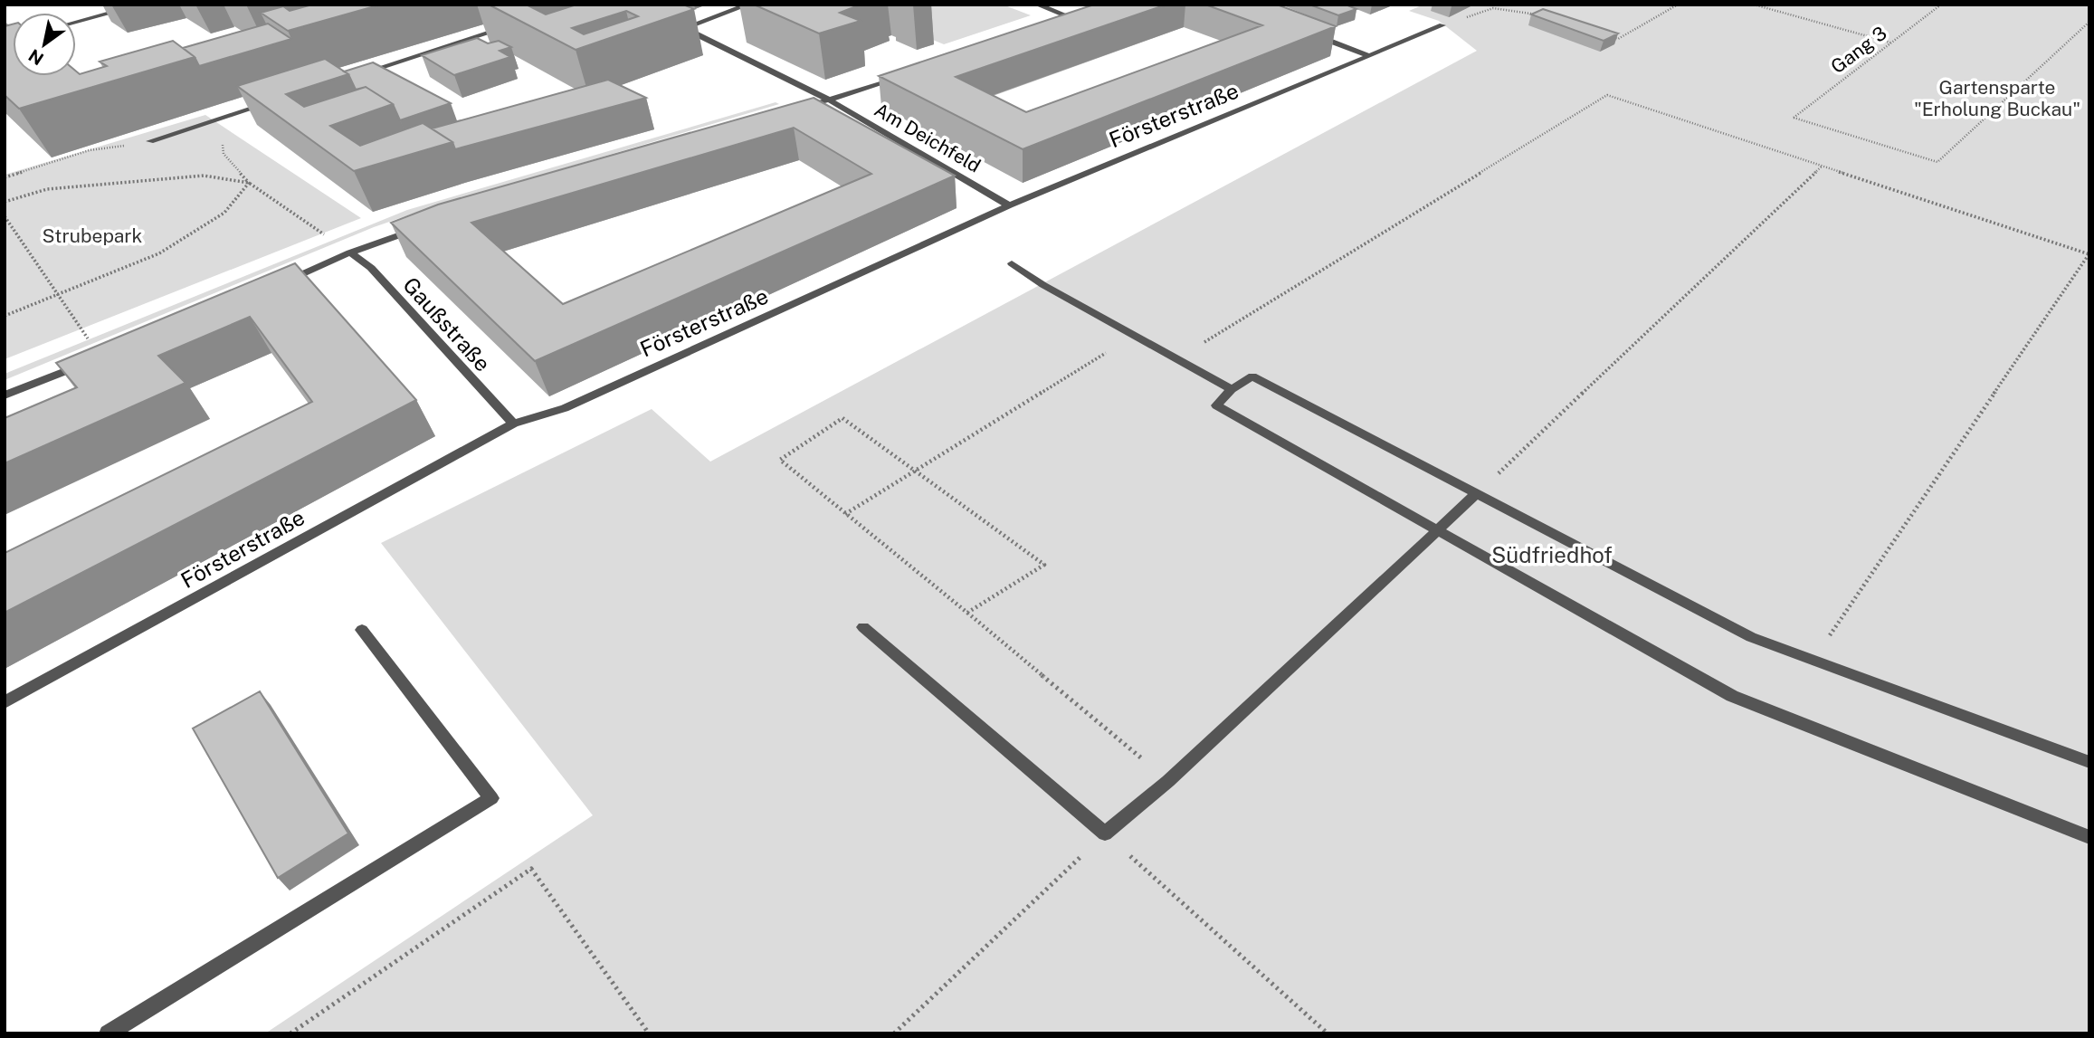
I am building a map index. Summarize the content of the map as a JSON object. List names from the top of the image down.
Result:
{
  "streets": {
    "street": ["Försterstraße", "Am Deichfeld", "Gaußstraße"],
    "path": ["Gang 3"]
  },
  "crossings": [
    ["Försterstraße", "Am Deichfeld"],
    ["Försterstraße", "Gaußstraße"]
  ],
  "parks": ["Gartensparte \"Erholung Buckau\"", "Strubepark", "Südfriedhof"],
  "north": "bottom left"
}
